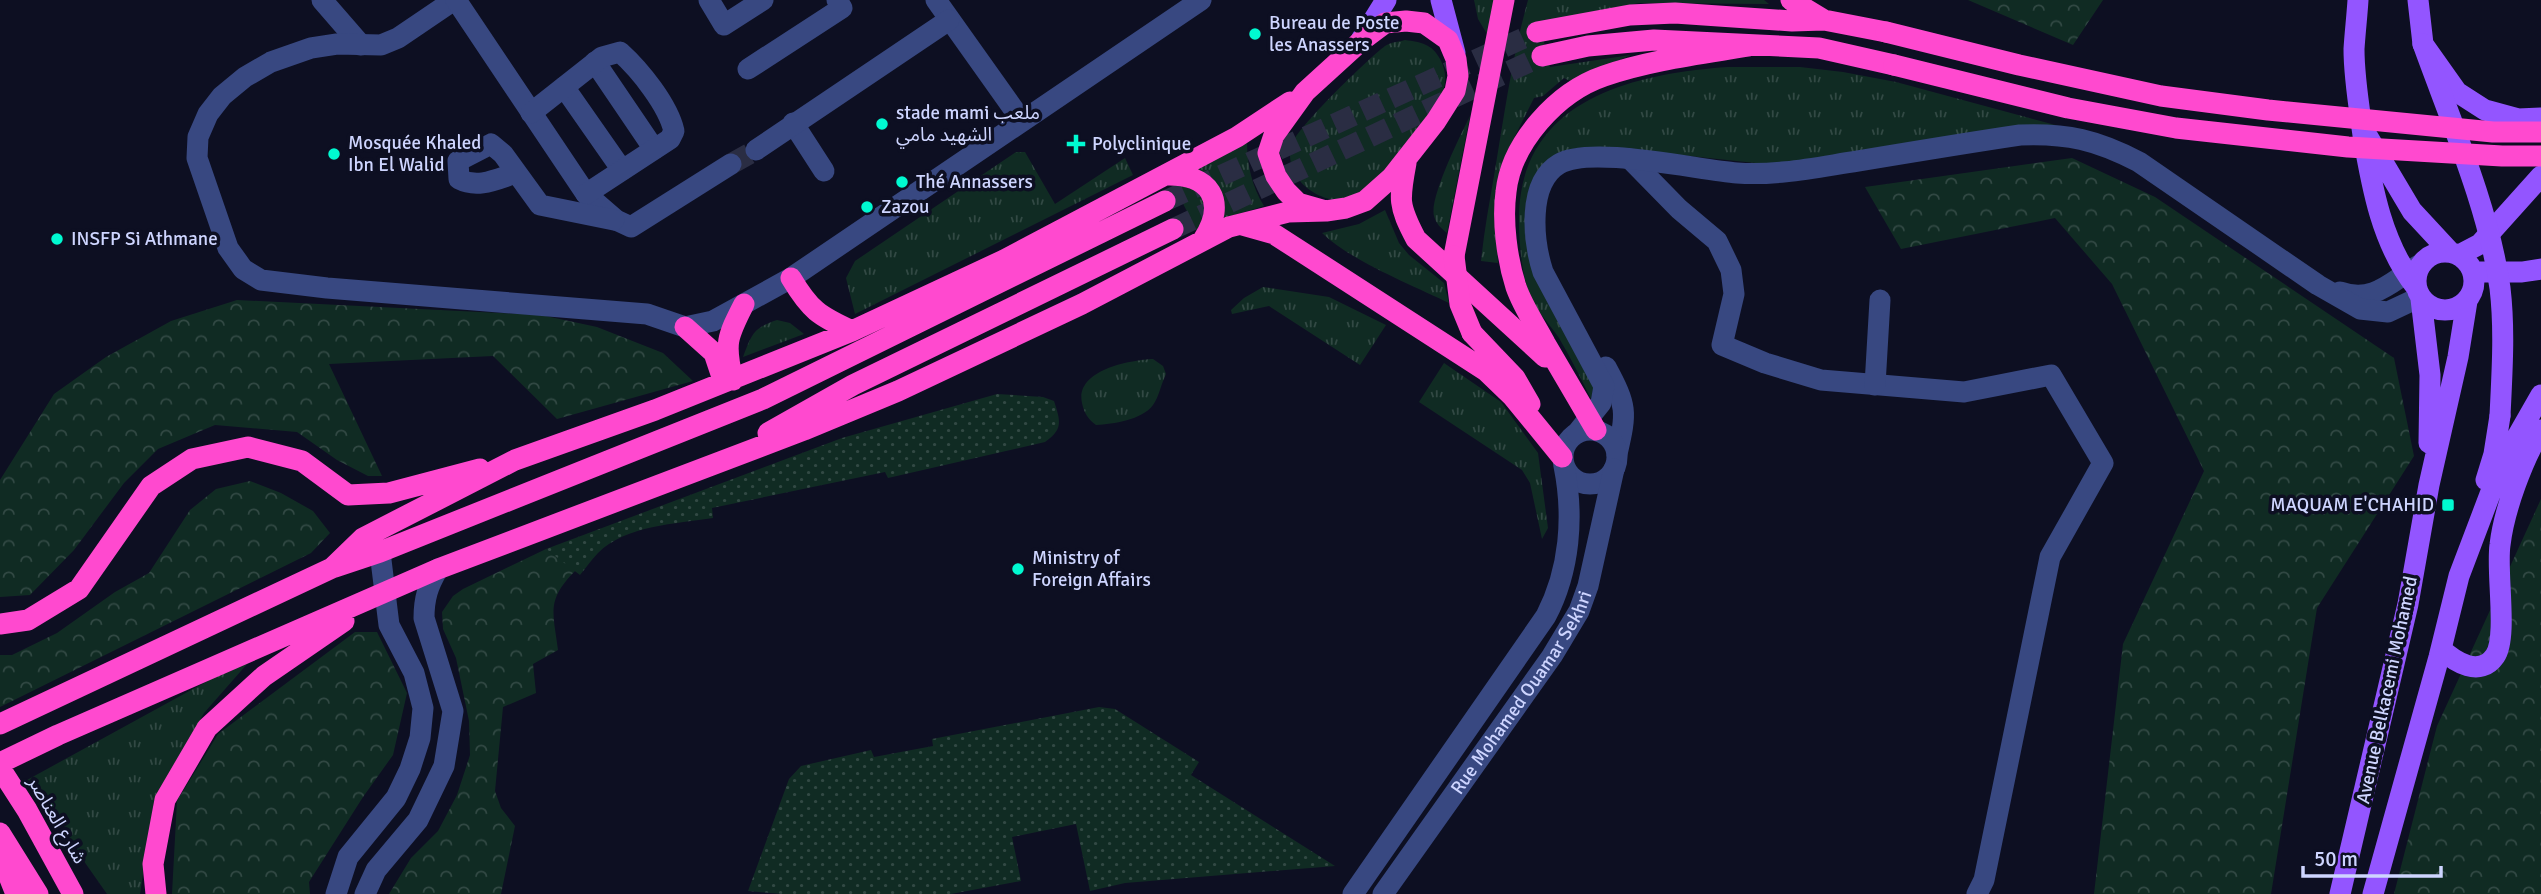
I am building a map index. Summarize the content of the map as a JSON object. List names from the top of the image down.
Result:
{
  "streets": {
    "highway": ["شارع العناصر"],
    "main road": ["Avenue Belkacemi Mohamed"],
    "street": ["Rue Mohamed Ouamar Sekhri"]
  },
  "places": {
    "other": [
      "Bureau de Poste les Anassers",
      "stade mami ملعب الشهيد مامي",
      "Mosquée Khaled Ibn El Walid",
      "Thé Annassers",
      "Zazou",
      "INSFP Si Athmane",
      "Ministry of Foreign Affairs"
    ],
    "health": ["Polyclinique"],
    "transit": ["MAQUAM E'CHAHID"]
  },
  "scale_bar": "50 m"
}
